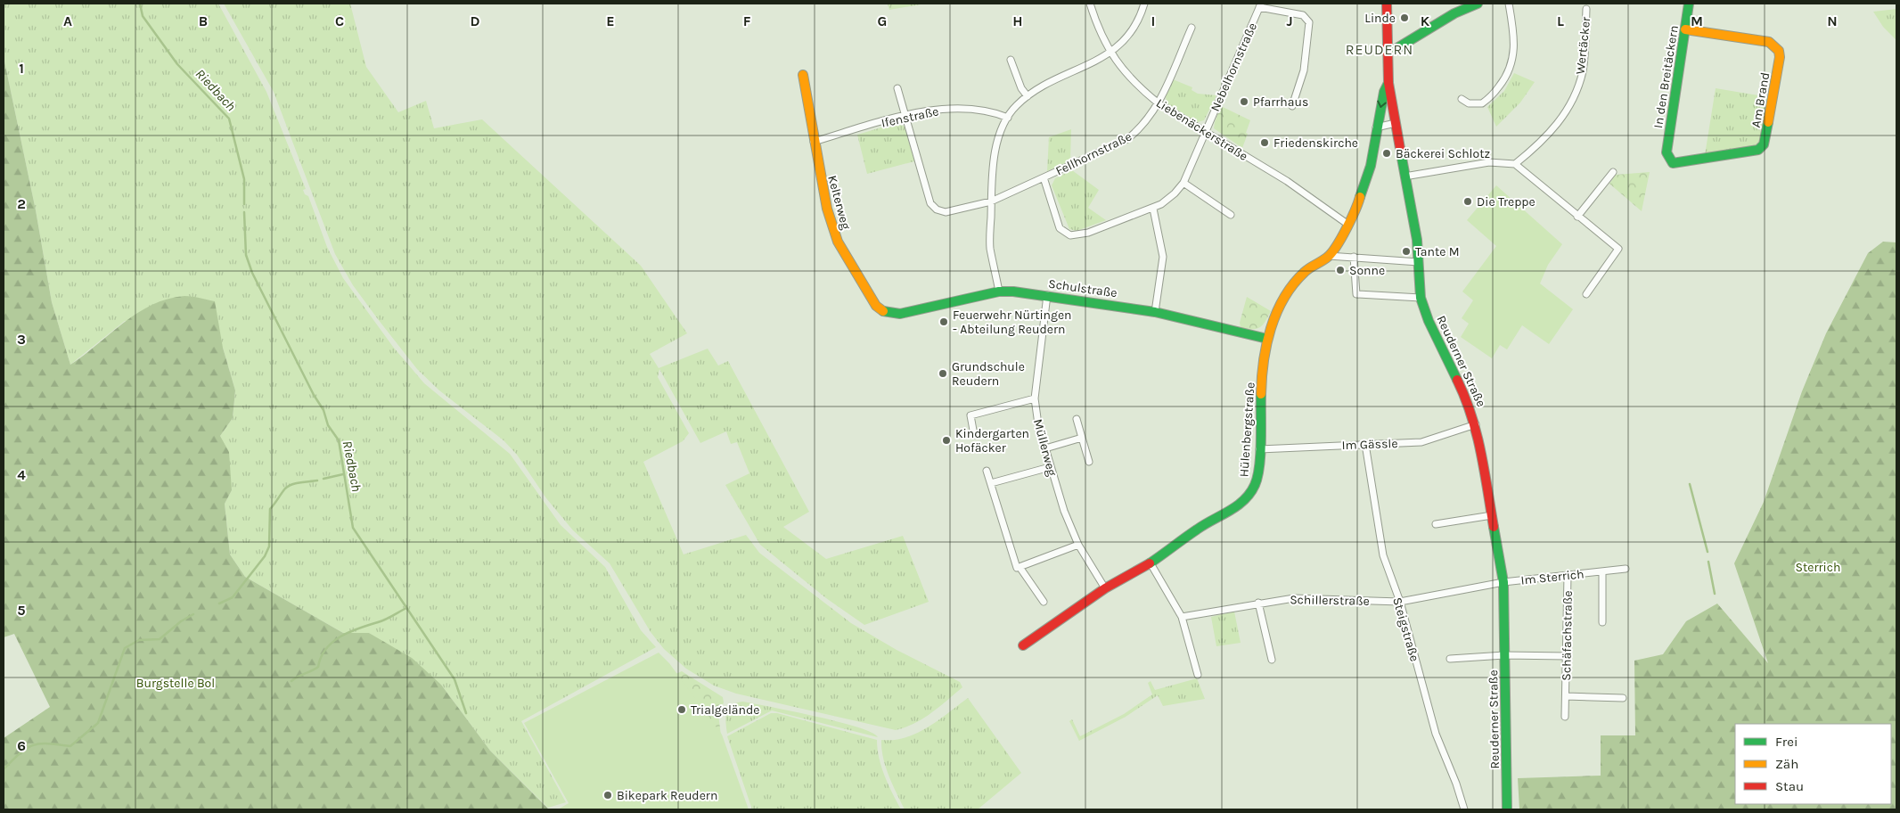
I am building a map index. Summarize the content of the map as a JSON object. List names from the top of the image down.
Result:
{
  "streets": {
    "street": [
      "Wertäcker",
      "Nebelhornstraße",
      "In den Breitäckern",
      "Am Brand",
      "Ifenstraße",
      "Liebenäckerstraße",
      "Fellhornstraße",
      "Kelterweg",
      "Schulstraße",
      "Reuderner Straße",
      "Hülenbergstraße",
      "Im Gässle",
      "Müllerweg",
      "Im Sterrich",
      "Schillerstraße",
      "Steigstraße",
      "Schäfachstraße"
    ]
  },
  "crossings": [
    ["Nebelhornstraße", "Liebenäckerstraße"],
    ["In den Breitäckern", "Am Brand"],
    ["Ifenstraße", "Fellhornstraße"],
    ["Ifenstraße", "Kelterweg"],
    ["Liebenäckerstraße", "Fellhornstraße"],
    ["Liebenäckerstraße", "Hülenbergstraße"],
    ["Kelterweg", "Schulstraße"],
    ["Schulstraße", "Hülenbergstraße"],
    ["Schulstraße", "Müllerweg"],
    ["Reuderner Straße", "Hülenbergstraße"],
    ["Reuderner Straße", "Im Gässle"],
    ["Reuderner Straße", "Im Sterrich"],
    ["Reuderner Straße", "Schillerstraße"],
    ["Hülenbergstraße", "Im Gässle"],
    ["Hülenbergstraße", "Müllerweg"],
    ["Im Gässle", "Steigstraße"],
    ["Im Sterrich", "Schillerstraße"],
    ["Im Sterrich", "Schäfachstraße"],
    ["Schillerstraße", "Steigstraße"]
  ],
  "districts": ["REUDERN"],
  "water": ["Riedbach"],
  "parks": ["Sterrich", "Burgstelle Bol"],
  "places": [
    "Linde",
    "Pfarrhaus",
    "Friedenskirche",
    "Bäckerei Schlotz",
    "Die Treppe",
    "Tante M",
    "Sonne",
    "Feuerwehr Nürtingen - Abteilung Reudern",
    "Grundschule Reudern",
    "Kindergarten Hofäcker",
    "Trialgelände",
    "Bikepark Reudern"
  ],
  "legend": ["Frei", "Zäh", "Stau"],
  "grid": {
    "columns": [
      "A",
      "B",
      "C",
      "D",
      "E",
      "F",
      "G",
      "H",
      "I",
      "J",
      "K",
      "L",
      "M",
      "N"
    ],
    "rows": [
      "1",
      "2",
      "3",
      "4",
      "5",
      "6"
    ]
  }
}
